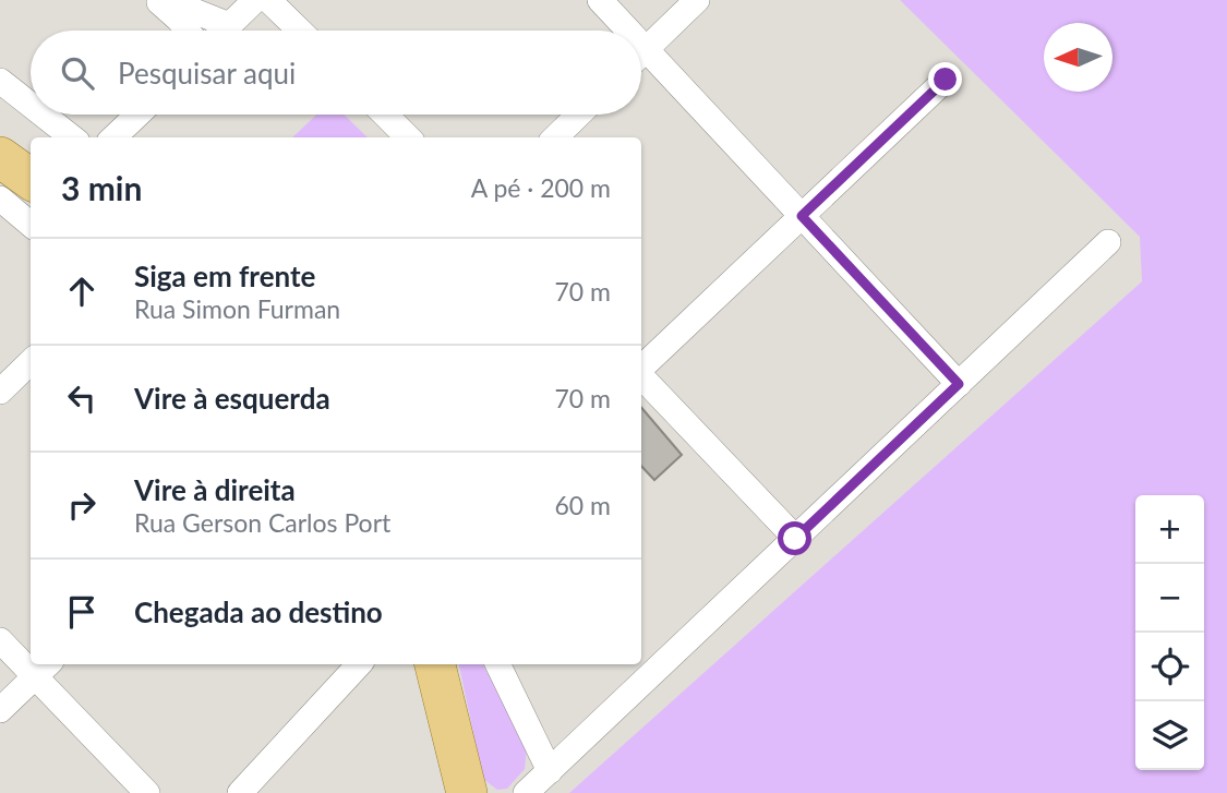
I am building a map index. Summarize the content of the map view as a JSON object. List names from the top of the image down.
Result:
{
  "north": "left",
  "page": {
    "search": "Pesquisar aqui",
    "heading": ["3 min", "A pé · 200 m"],
    "list": [
      ["Siga em frente", "Rua Simon Furman", "70 m"],
      ["Vire à esquerda", "70 m"],
      ["Vire à direita", "Rua Gerson Carlos Port", "60 m"],
      "Chegada ao destino"
    ],
    "map_buttons": ["+", "−"]
  }
}
